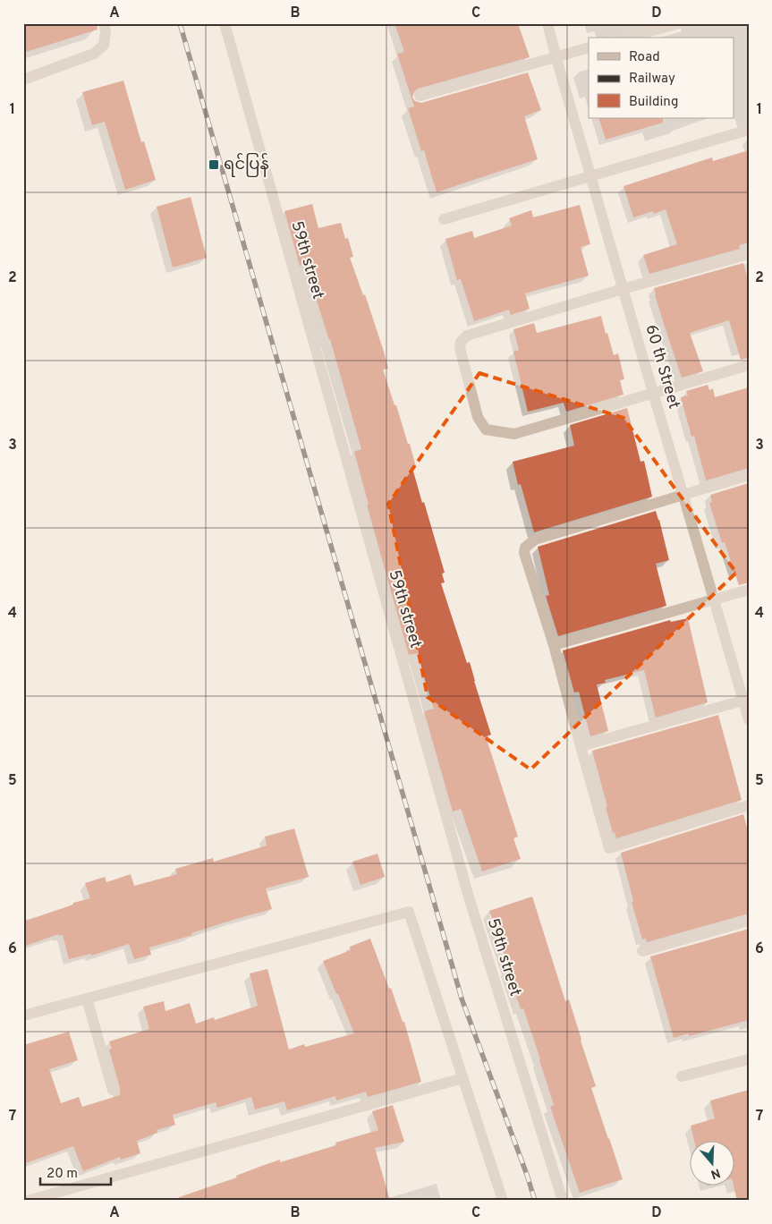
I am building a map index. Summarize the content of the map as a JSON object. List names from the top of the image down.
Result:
{
  "streets": {
    "street": ["59th street", "60 th Street"]
  },
  "places": {
    "transit": ["ရင်ပြန်"]
  },
  "legend": ["Road", "Railway", "Building"],
  "scale_bar": "20 m",
  "north": "bottom",
  "grid": {
    "columns": [
      "A",
      "B",
      "C",
      "D"
    ],
    "rows": [
      "1",
      "2",
      "3",
      "4",
      "5",
      "6",
      "7"
    ]
  }
}
